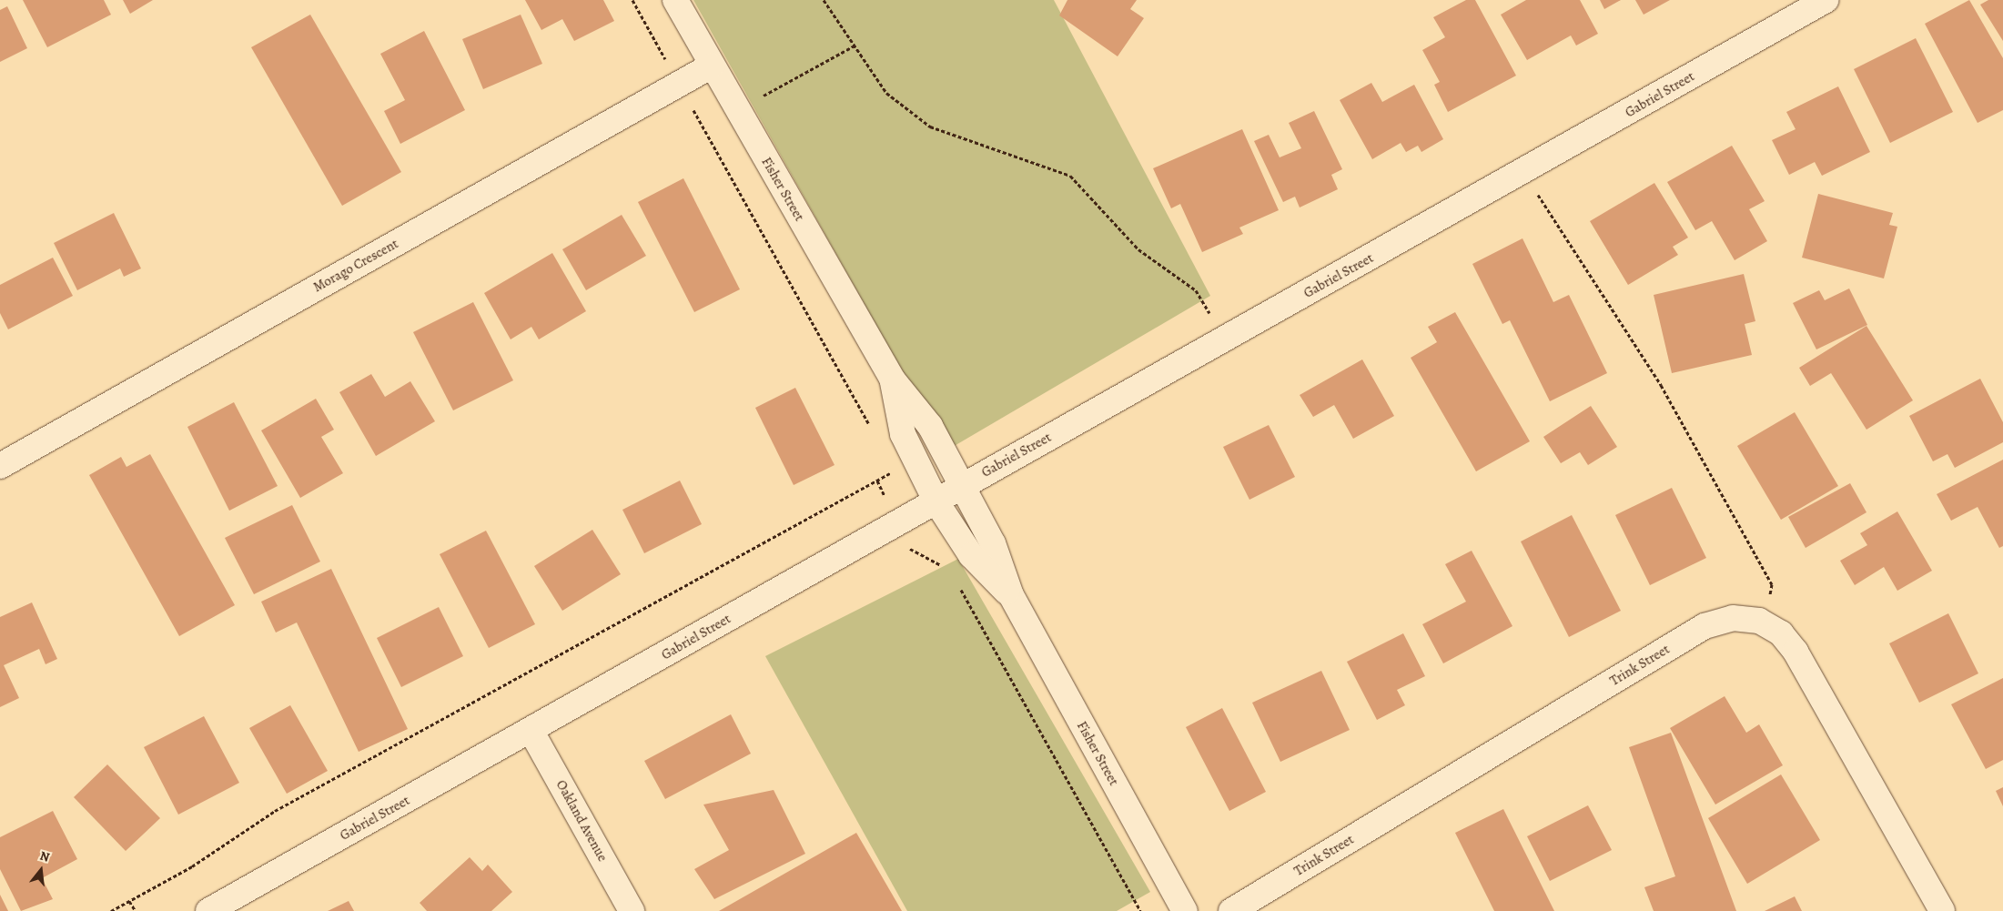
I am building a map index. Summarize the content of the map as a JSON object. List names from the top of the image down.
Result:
{
  "streets": {
    "street": [
      "Gabriel Street",
      "Fisher Street",
      "Morago Crescent",
      "Trink Street",
      "Oakland Avenue"
    ]
  },
  "crossings": [
    ["Gabriel Street", "Fisher Street"],
    ["Gabriel Street", "Oakland Avenue"],
    ["Fisher Street", "Morago Crescent"]
  ],
  "north": "top"
}
